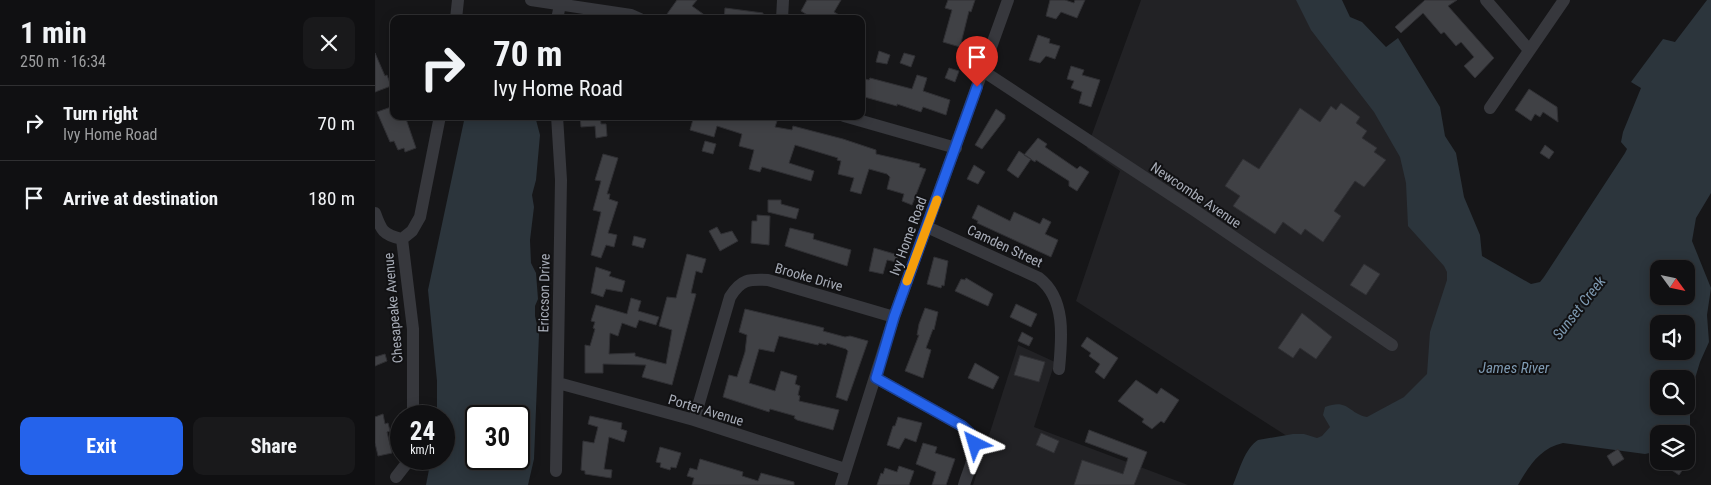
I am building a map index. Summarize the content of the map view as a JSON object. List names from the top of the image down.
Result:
{
  "streets": {
    "street": [
      "Newcombe Avenue",
      "Ivy Home Road",
      "Camden Street",
      "Brooke Drive",
      "Ericcson Drive",
      "Chesapeake Avenue",
      "Porter Avenue"
    ]
  },
  "crossings": [
    ["Newcombe Avenue", "Ivy Home Road"],
    ["Ivy Home Road", "Camden Street"],
    ["Ivy Home Road", "Brooke Drive"],
    ["Ivy Home Road", "Porter Avenue"],
    ["Brooke Drive", "Porter Avenue"],
    ["Ericcson Drive", "Porter Avenue"]
  ],
  "water": ["Sunset Creek", "James River"],
  "north": "bottom right",
  "page": {
    "heading": ["1 min", "250 m · 16:34"],
    "turn": ["70 m", "Ivy Home Road"],
    "list": [
      {
        "name": "Turn right",
        "note": "Ivy Home Road",
        "value": "70 m"
      },
      {
        "name": "Arrive at destination",
        "value": "180 m"
      }
    ],
    "speed": "24 km/h",
    "limit": "30",
    "buttons": ["Exit", "Share"]
  }
}
